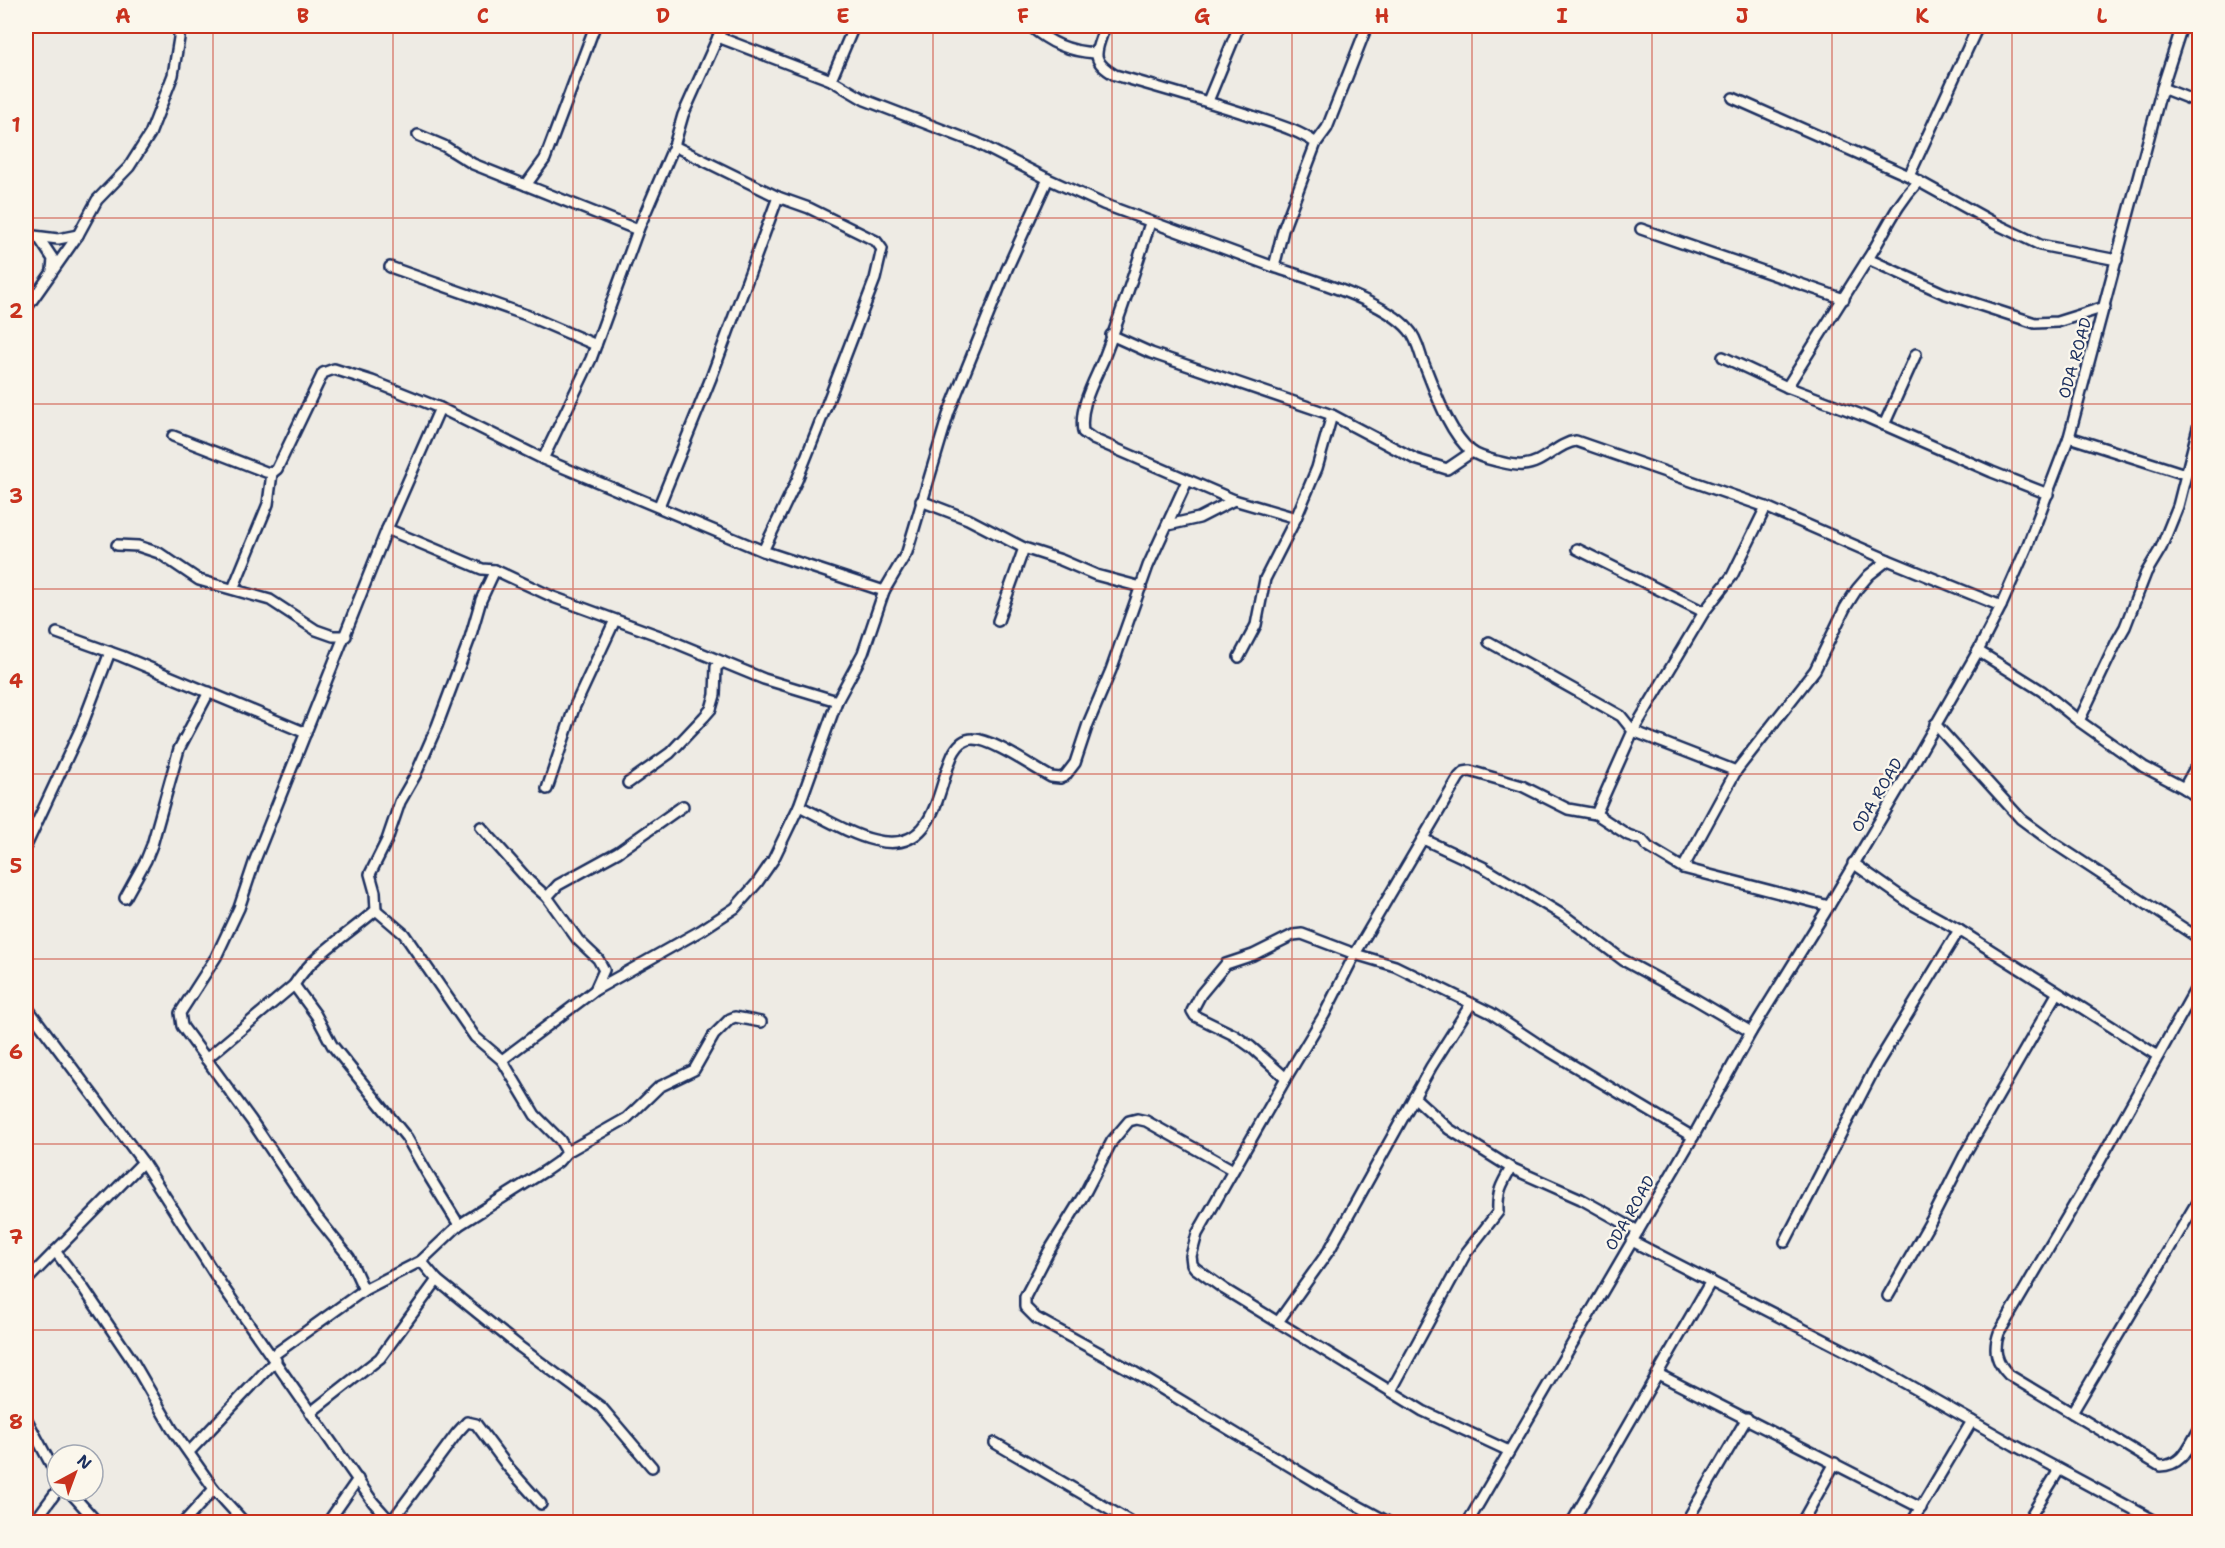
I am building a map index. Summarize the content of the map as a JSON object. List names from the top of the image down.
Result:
{
  "streets": {
    "street": ["ODA ROAD"]
  },
  "north": "top right",
  "grid": {
    "columns": [
      "A",
      "B",
      "C",
      "D",
      "E",
      "F",
      "G",
      "H",
      "I",
      "J",
      "K",
      "L"
    ],
    "rows": [
      "1",
      "2",
      "3",
      "4",
      "5",
      "6",
      "7",
      "8"
    ]
  }
}
